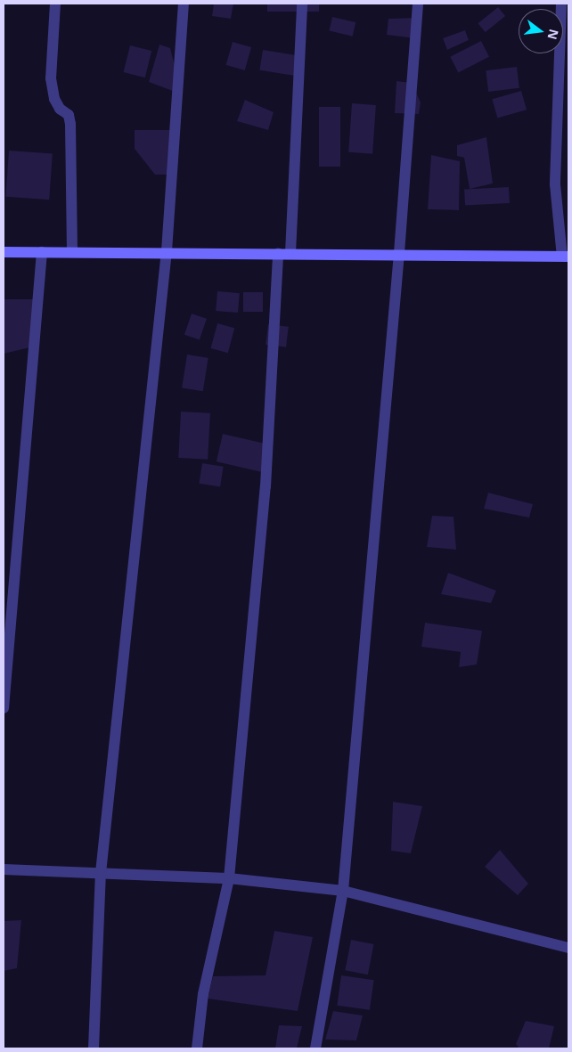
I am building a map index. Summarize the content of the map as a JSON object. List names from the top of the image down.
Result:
{
  "north": "right"
}
